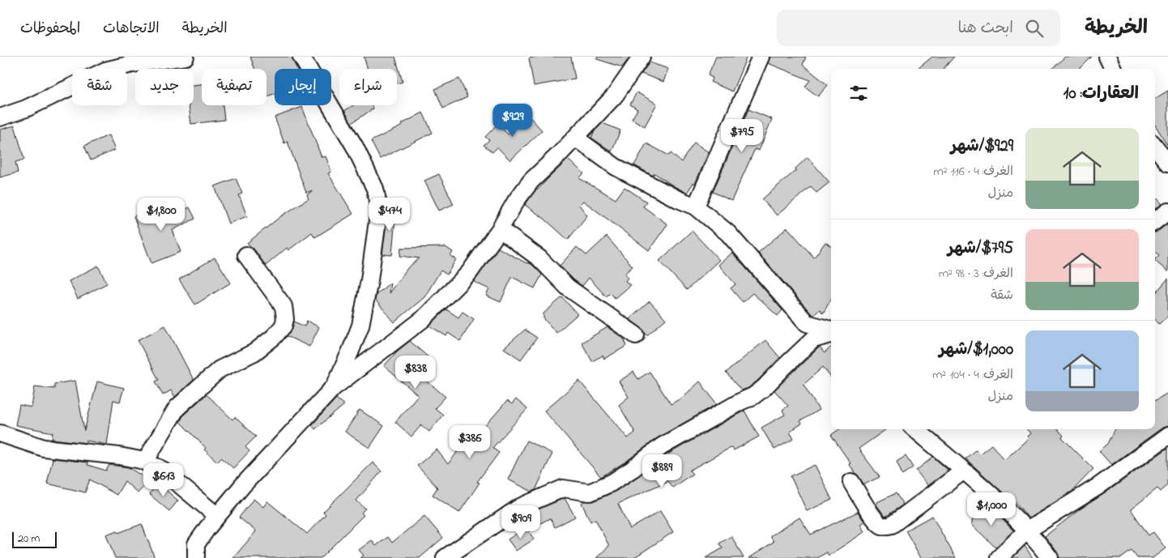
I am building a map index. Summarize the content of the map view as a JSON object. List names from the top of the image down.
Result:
{
  "scale_bar": "20 m",
  "page": {
    "header": "الخريطة",
    "search": "ابحث هنا",
    "nav": ["الخريطة", "الاتجاهات", "المحفوظات"],
    "chip": [
      "شراء",
      "إيجار",
      "تصفية",
      "جديد",
      "شقة"
    ],
    "heading": "العقارات: 10",
    "price": [
      "$929",
      "$795",
      "$1,800",
      "$474",
      "$838",
      "$386",
      "$889",
      "$613",
      "$1,000",
      "$909"
    ],
    "list": [
      {
        "name": "$929/شهر",
        "note": "الغرف: 4 · 116 m² · منزل"
      },
      {
        "name": "$795/شهر",
        "note": "الغرف: 3 · 98 m² · شقة"
      },
      {
        "name": "$1,000/شهر",
        "note": "الغرف: 4 · 104 m² · منزل"
      }
    ],
    "scale": "20 m"
  }
}
